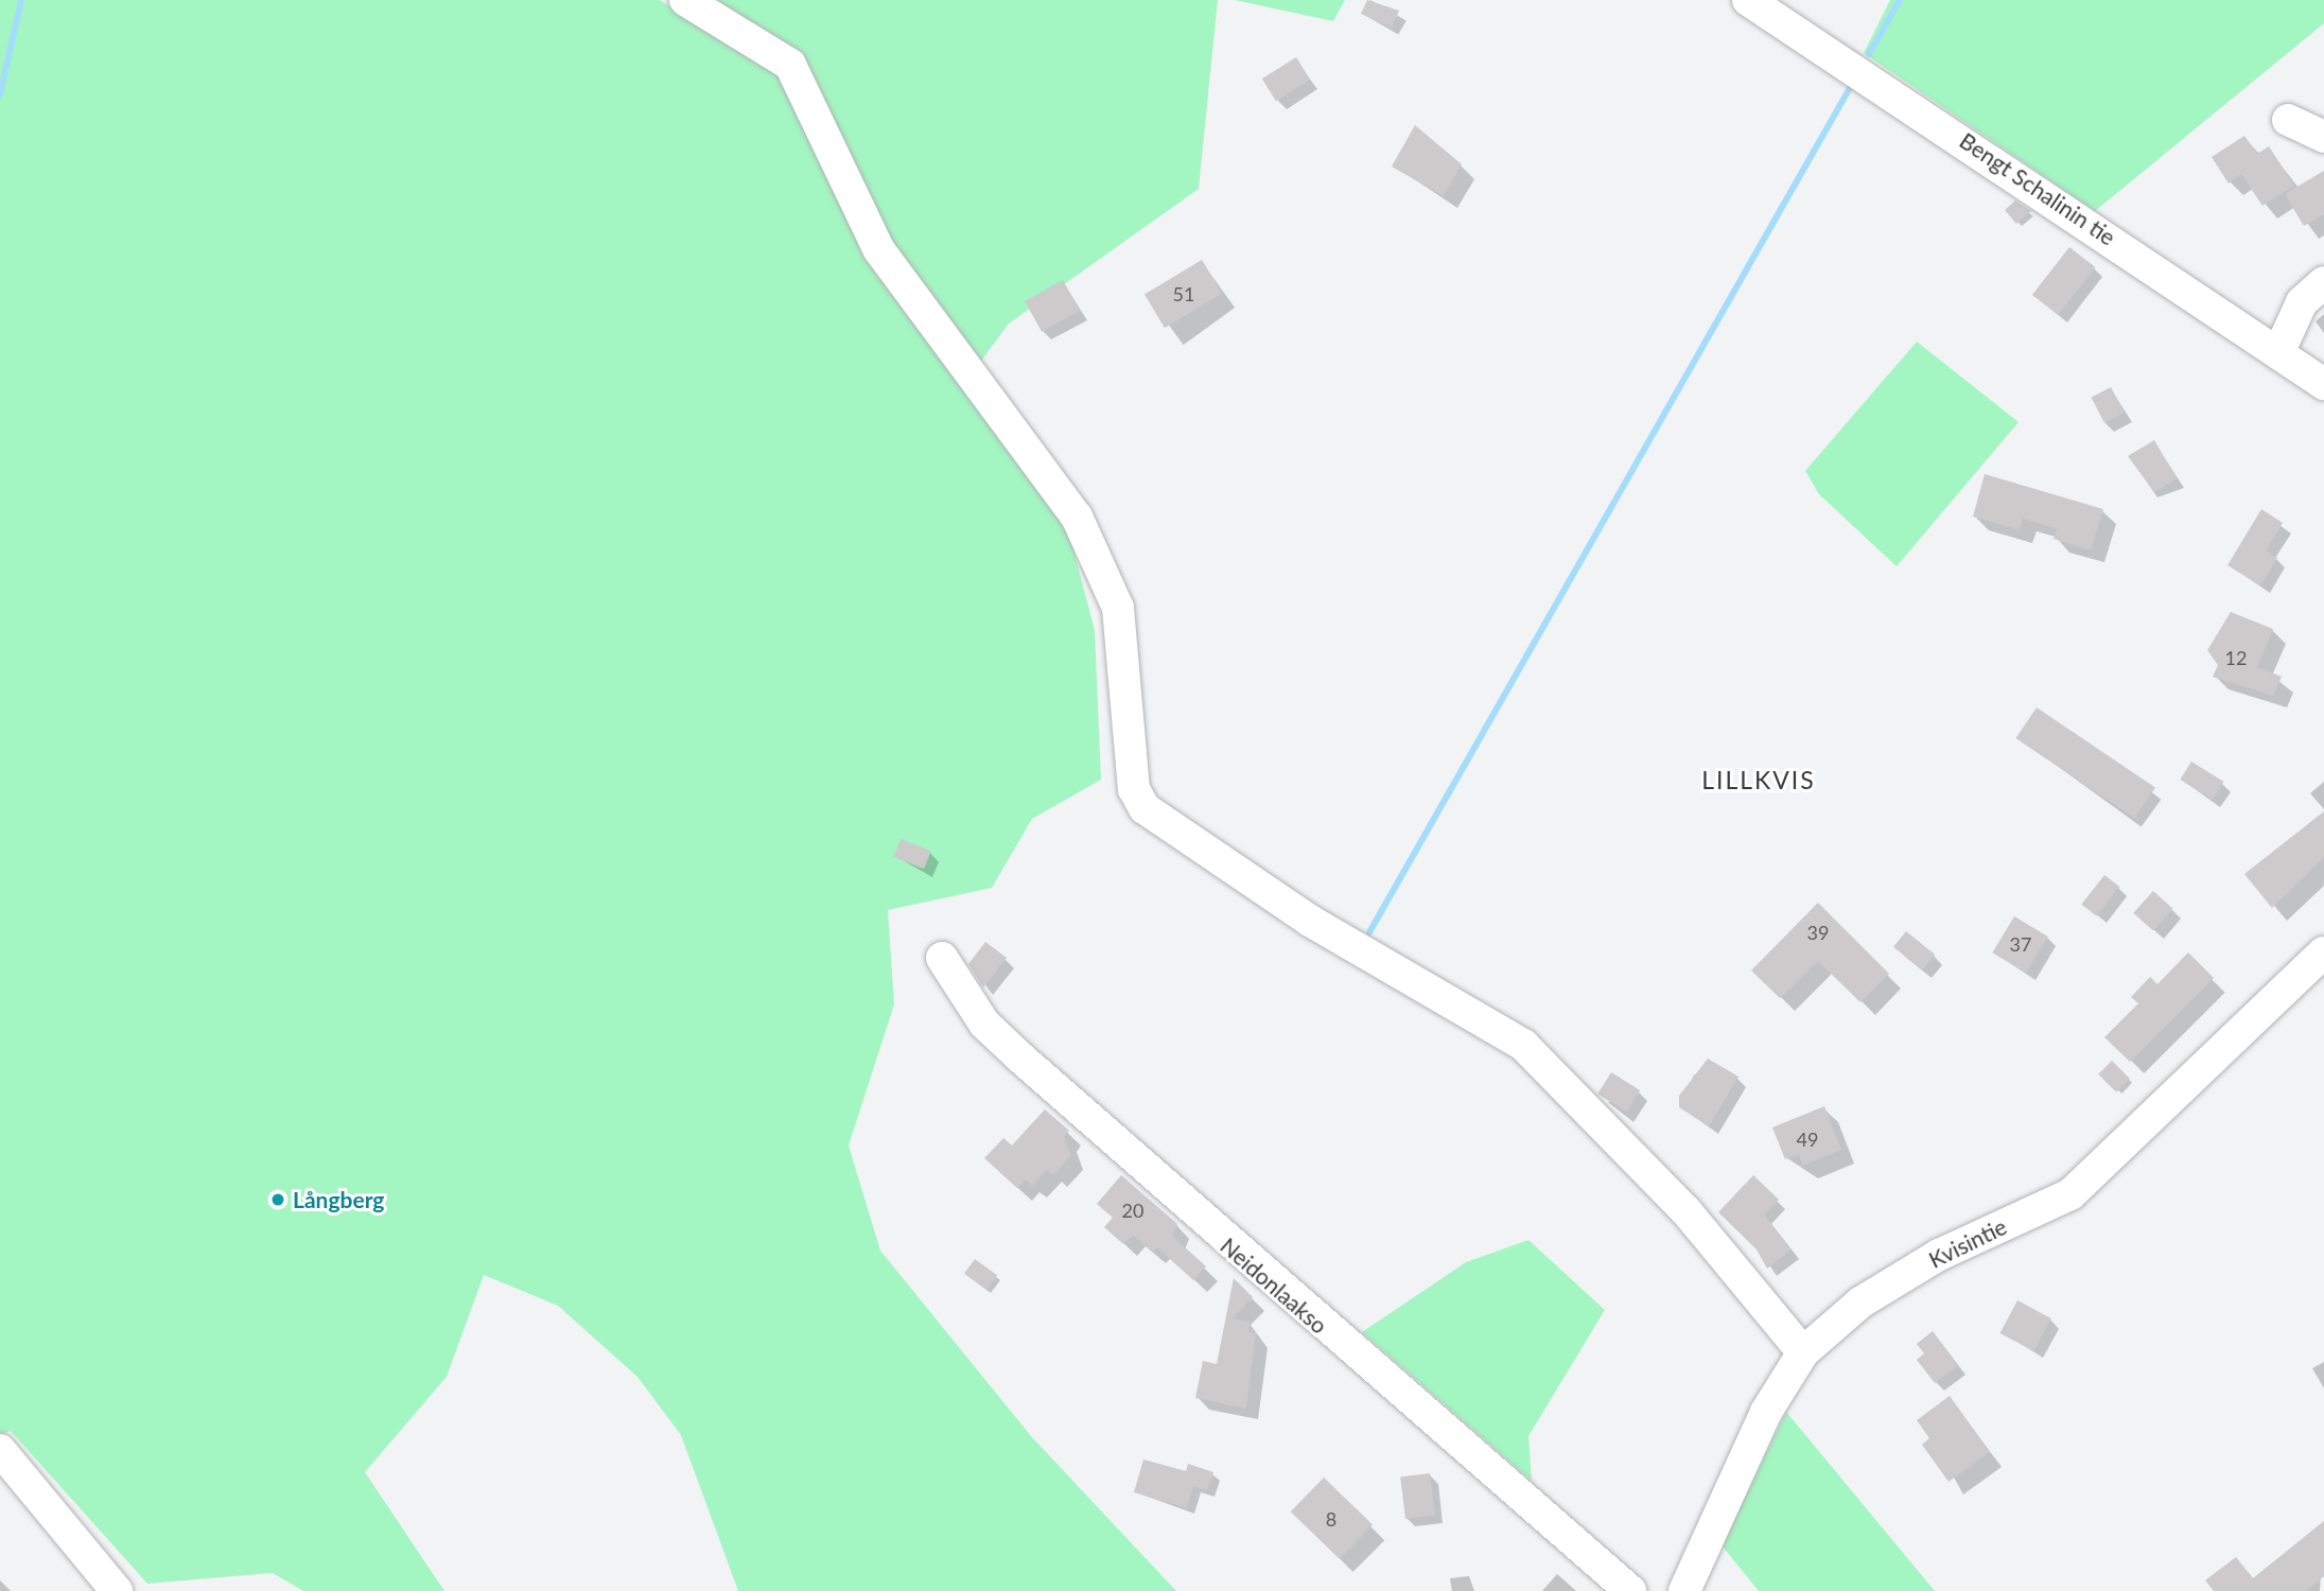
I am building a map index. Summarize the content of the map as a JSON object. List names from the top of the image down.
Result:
{
  "streets": {
    "street": ["Bengt Schalinin tie", "Kvisintie", "Neidonlaakso"]
  },
  "districts": ["LILLKVIS"],
  "places": ["Långberg"],
  "house_numbers": [
    "51",
    "12",
    "39",
    "37",
    "49",
    "20",
    "8"
  ]
}
